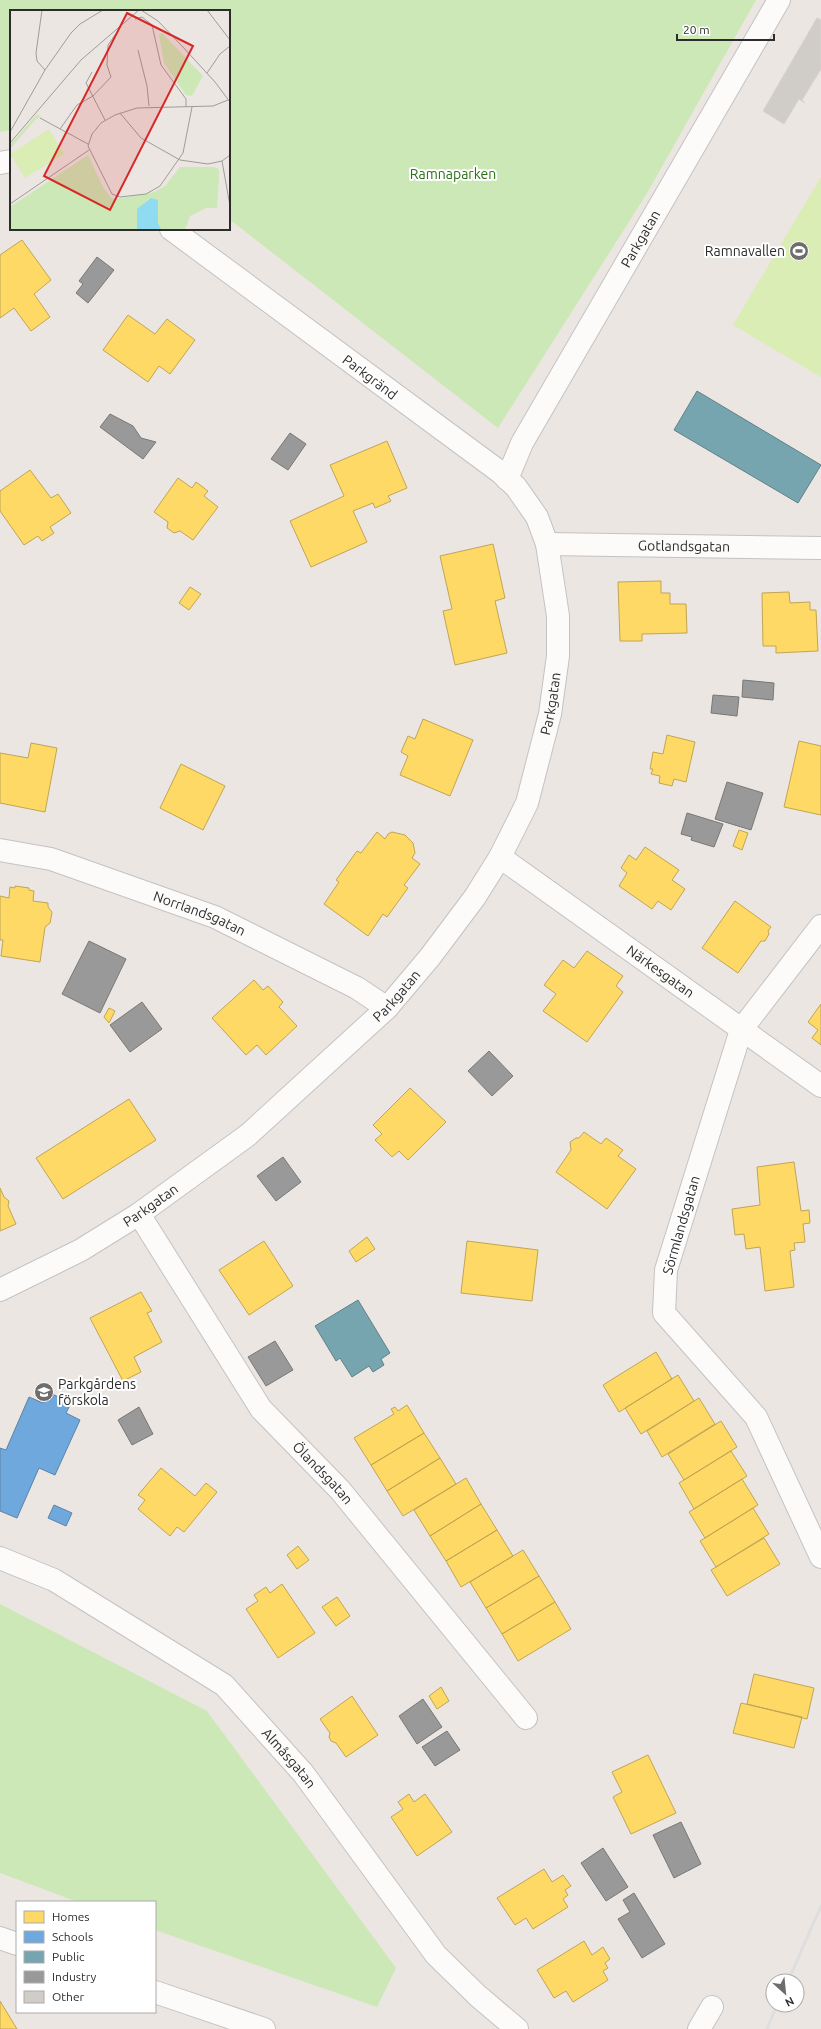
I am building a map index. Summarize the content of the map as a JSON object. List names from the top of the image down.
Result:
{
  "streets": {
    "street": [
      "Parkgatan",
      "Parkgränd",
      "Gotlandsgatan",
      "Norrlandsgatan",
      "Närkesgatan",
      "Sörmlandsgatan",
      "Ölandsgatan",
      "Almåsgatan"
    ]
  },
  "crossings": [
    ["Parkgatan", "Parkgränd"],
    ["Parkgatan", "Gotlandsgatan"],
    ["Parkgatan", "Norrlandsgatan"],
    ["Parkgatan", "Närkesgatan"],
    ["Parkgatan", "Ölandsgatan"],
    ["Parkgränd", "Gotlandsgatan"],
    ["Närkesgatan", "Sörmlandsgatan"]
  ],
  "parks": ["Ramnaparken"],
  "places": {
    "sports": ["Ramnavallen"],
    "school or university": ["Parkgårdens förskola"]
  },
  "legend": [
    "Homes",
    "Schools",
    "Public",
    "Industry",
    "Other"
  ],
  "scale_bar": "20 m",
  "north": "bottom right"
}
